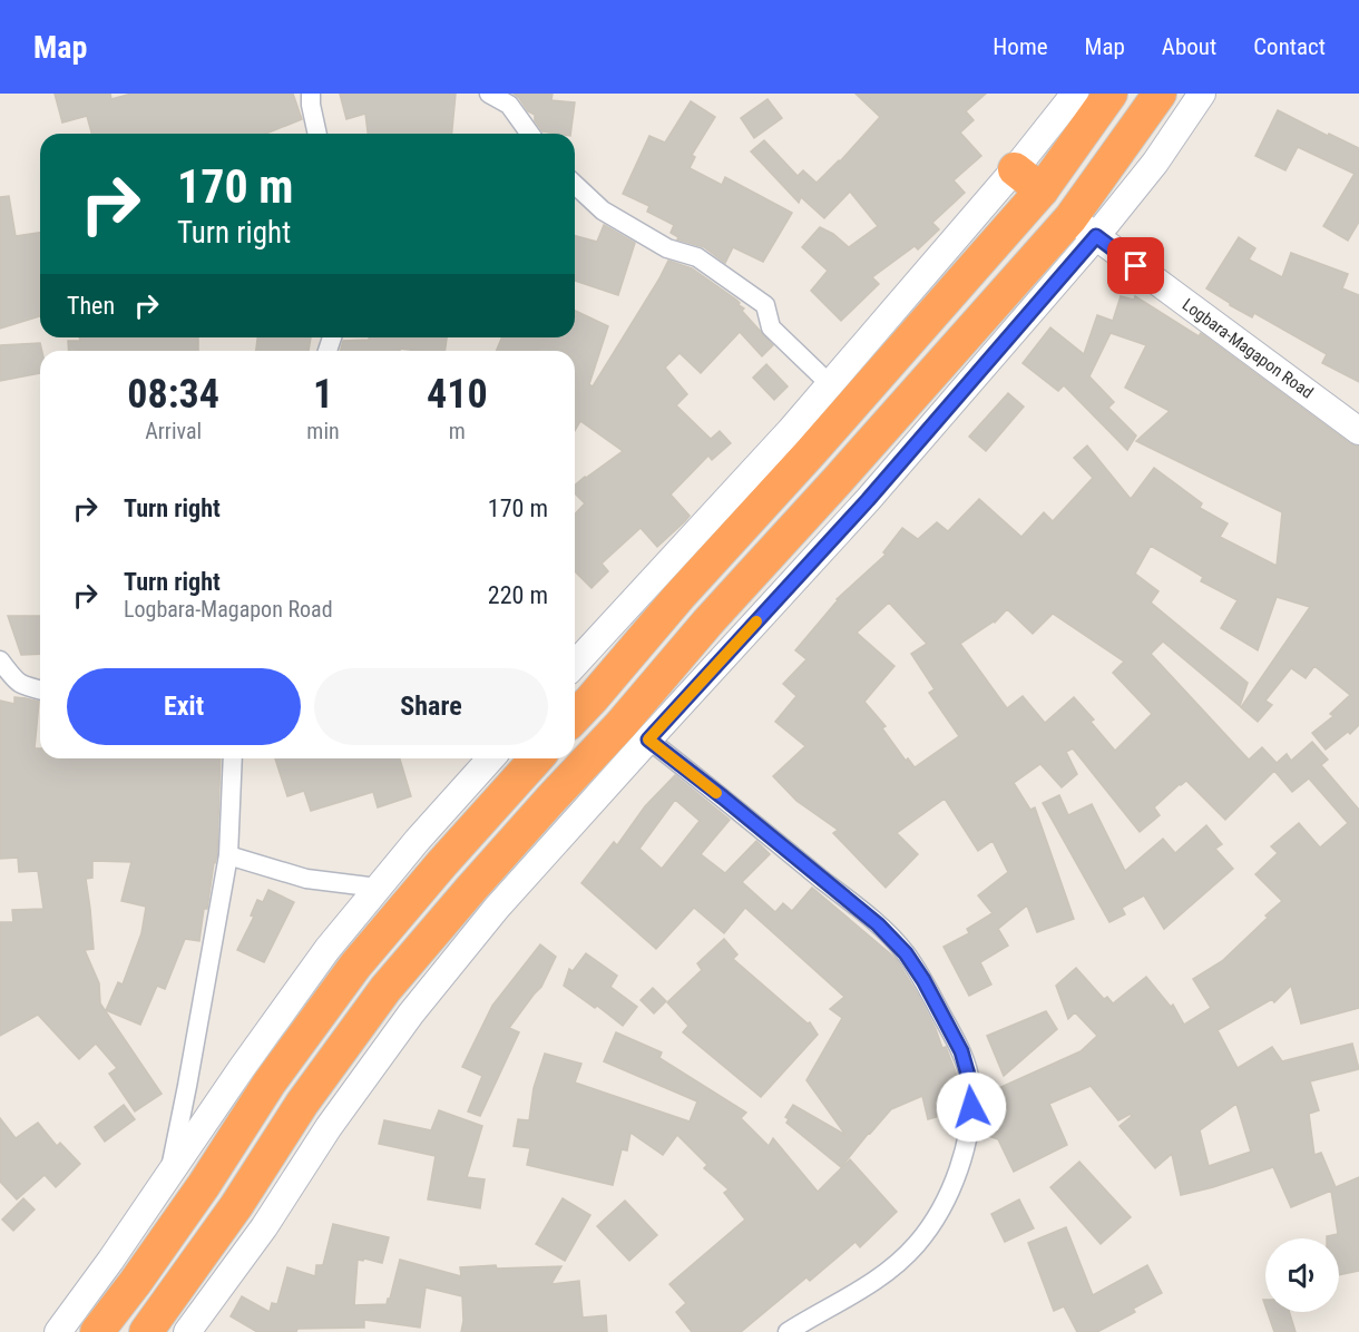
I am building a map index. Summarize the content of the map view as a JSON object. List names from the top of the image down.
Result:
{
  "streets": {
    "street": ["Logbara-Magapon Road"]
  },
  "page": {
    "header": "Map",
    "nav": [
      "Home",
      "Map",
      "About",
      "Contact"
    ],
    "turn": ["170 m", "Turn right"],
    "then": "Then",
    "eta": [
      "08:34",
      "Arrival",
      "1",
      "min",
      "410",
      "m"
    ],
    "list": [
      {
        "name": "Turn right",
        "value": "170 m"
      },
      {
        "name": "Turn right",
        "note": "Logbara-Magapon Road",
        "value": "220 m"
      }
    ],
    "buttons": ["Exit", "Share"]
  }
}
